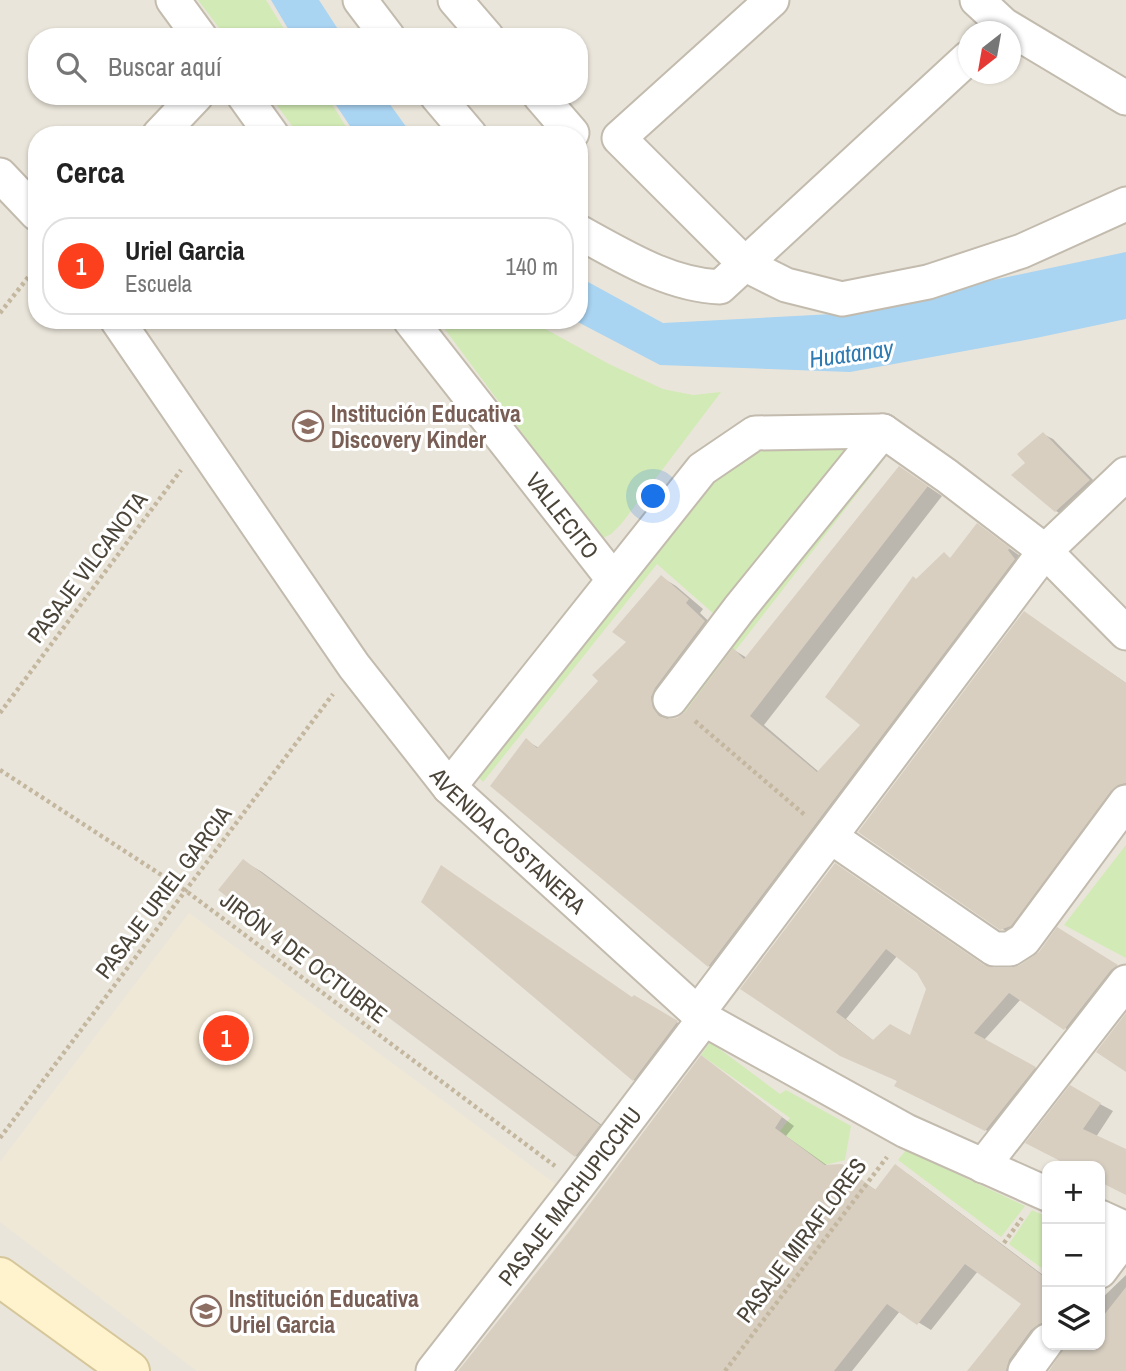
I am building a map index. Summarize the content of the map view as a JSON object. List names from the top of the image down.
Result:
{
  "streets": {
    "street": ["VALLECITO", "AVENIDA COSTANERA", "PASAJE MACHUPICCHU"],
    "path": [
      "PASAJE VILCANOTA",
      "PASAJE URIEL GARCIA",
      "JIRÓN 4 DE OCTUBRE",
      "PASAJE MIRAFLORES"
    ]
  },
  "crossings": [
    ["PASAJE VILCANOTA", "AVENIDA COSTANERA"],
    ["AVENIDA COSTANERA", "PASAJE URIEL GARCIA"],
    ["AVENIDA COSTANERA", "PASAJE MACHUPICCHU"],
    ["AVENIDA COSTANERA", "PASAJE MIRAFLORES"],
    ["PASAJE URIEL GARCIA", "JIRÓN 4 DE OCTUBRE"],
    ["JIRÓN 4 DE OCTUBRE", "PASAJE MACHUPICCHU"]
  ],
  "water": ["Huatanay"],
  "places": {
    "school or university": ["Institución Educativa Discovery Kinder", "Institución Educativa Uriel Garcia"]
  },
  "north": "bottom left",
  "page": {
    "search": "Buscar aquí",
    "heading": "Cerca",
    "list": [
      {
        "mark": "1",
        "name": "Uriel Garcia",
        "note": "Escuela",
        "value": "140 m"
      }
    ],
    "pins": "1",
    "map_buttons": ["+", "−"]
  }
}
